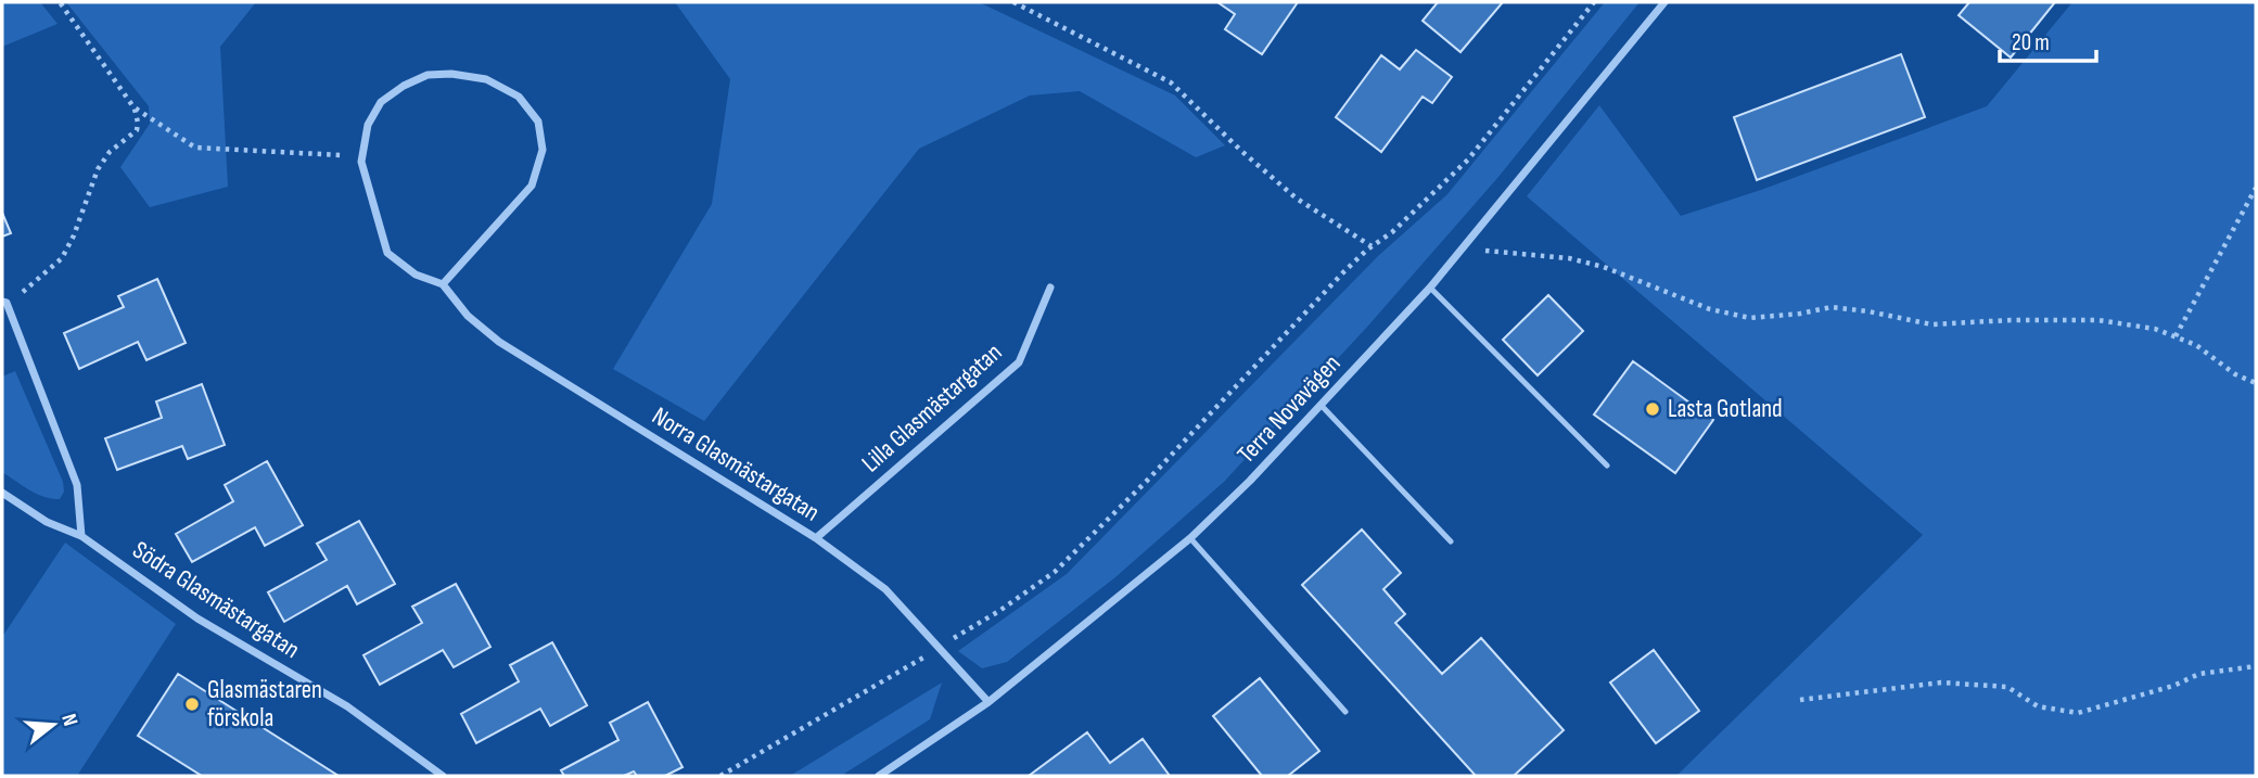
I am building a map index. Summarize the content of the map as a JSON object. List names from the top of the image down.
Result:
{
  "streets": {
    "street": [
      "Lilla Glasmästargatan",
      "Terra Novavägen",
      "Norra Glasmästargatan",
      "Södra Glasmästargatan"
    ]
  },
  "crossings": [
    ["Lilla Glasmästargatan", "Norra Glasmästargatan"],
    ["Terra Novavägen", "Norra Glasmästargatan"]
  ],
  "places": ["Lasta Gotland", "Glasmästaren förskola"],
  "scale_bar": "20 m",
  "north": "right"
}
